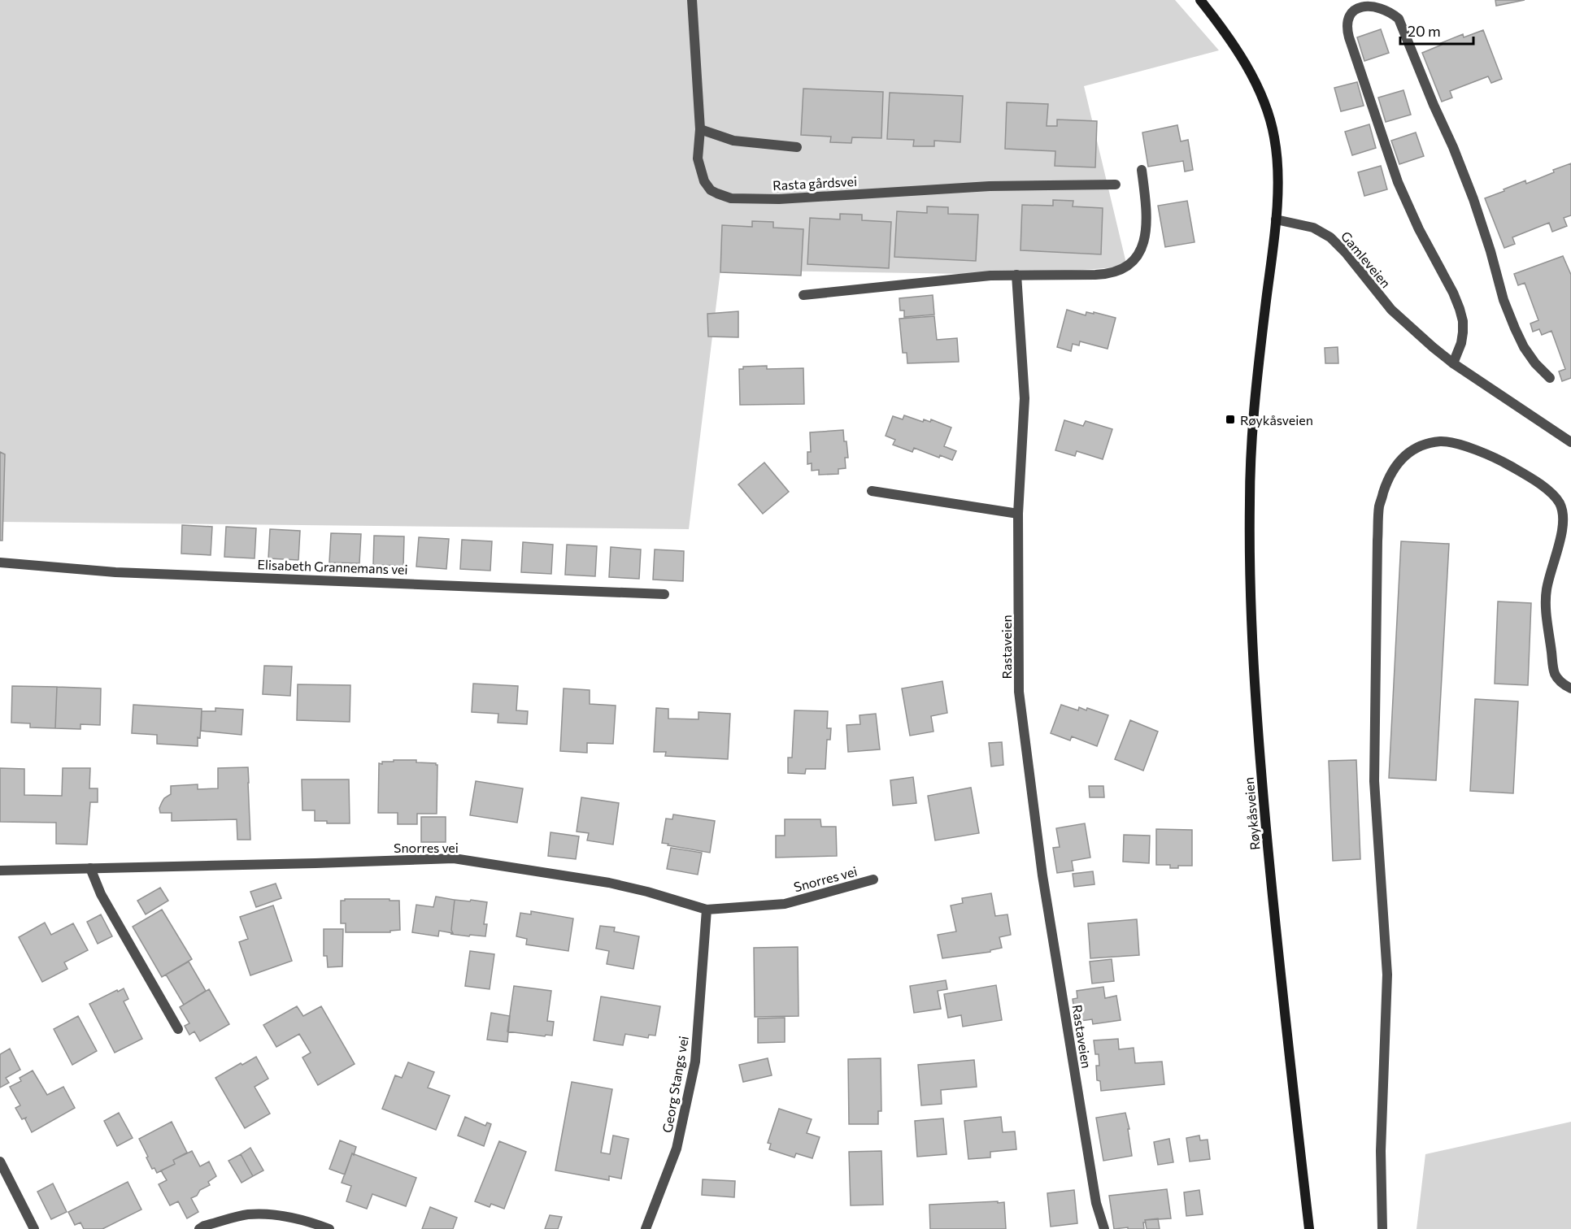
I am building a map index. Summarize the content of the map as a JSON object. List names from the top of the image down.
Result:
{
  "streets": {
    "main road": ["Røykåsveien"],
    "street": [
      "Rasta gårdsvei",
      "Gamleveien",
      "Elisabeth Grannemans vei",
      "Rastaveien",
      "Snorres vei",
      "Georg Stangs vei"
    ]
  },
  "crossings": [
    ["Gamleveien", "Røykåsveien"],
    ["Snorres vei", "Georg Stangs vei"]
  ],
  "places": {
    "transit": ["Røykåsveien"]
  },
  "scale_bar": "20 m"
}
